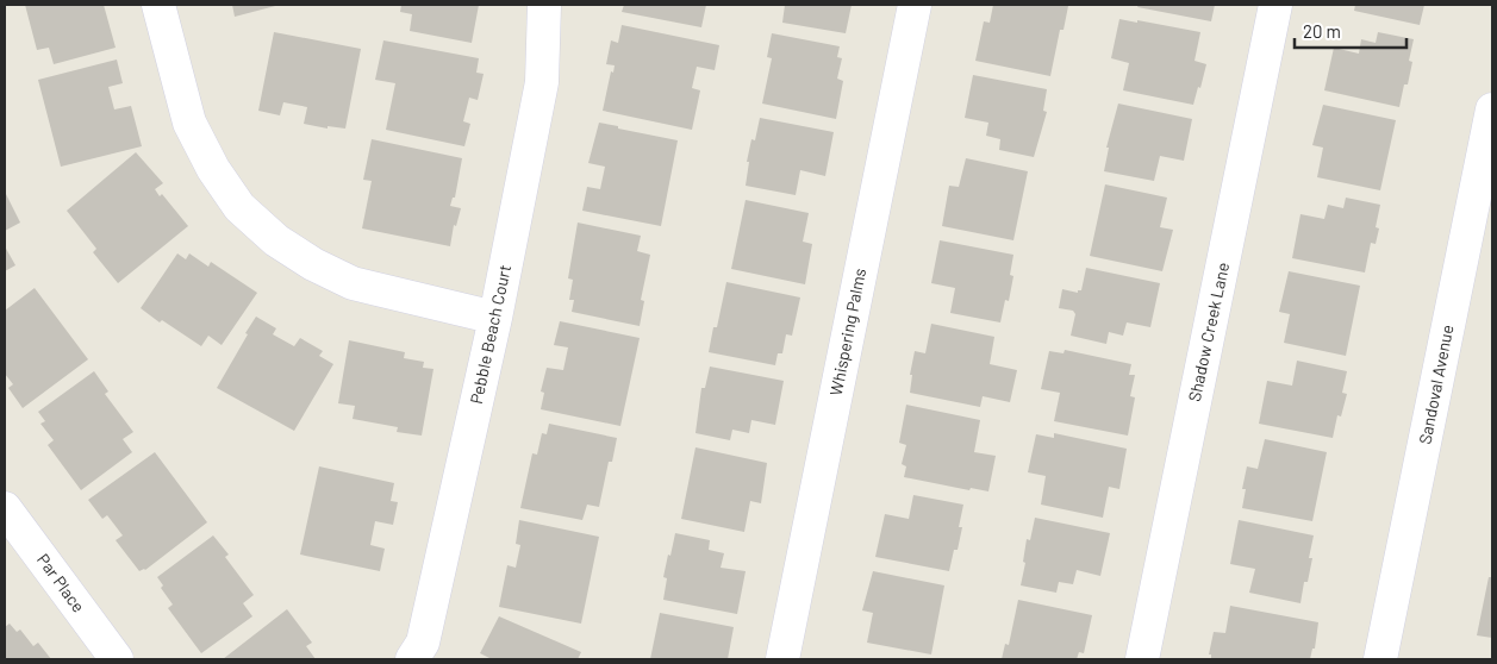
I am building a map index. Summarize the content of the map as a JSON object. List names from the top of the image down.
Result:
{
  "streets": {
    "street": [
      "Whispering Palms",
      "Shadow Creek Lane",
      "Pebble Beach Court",
      "Sandoval Avenue",
      "Par Place"
    ]
  },
  "scale_bar": "20 m"
}
